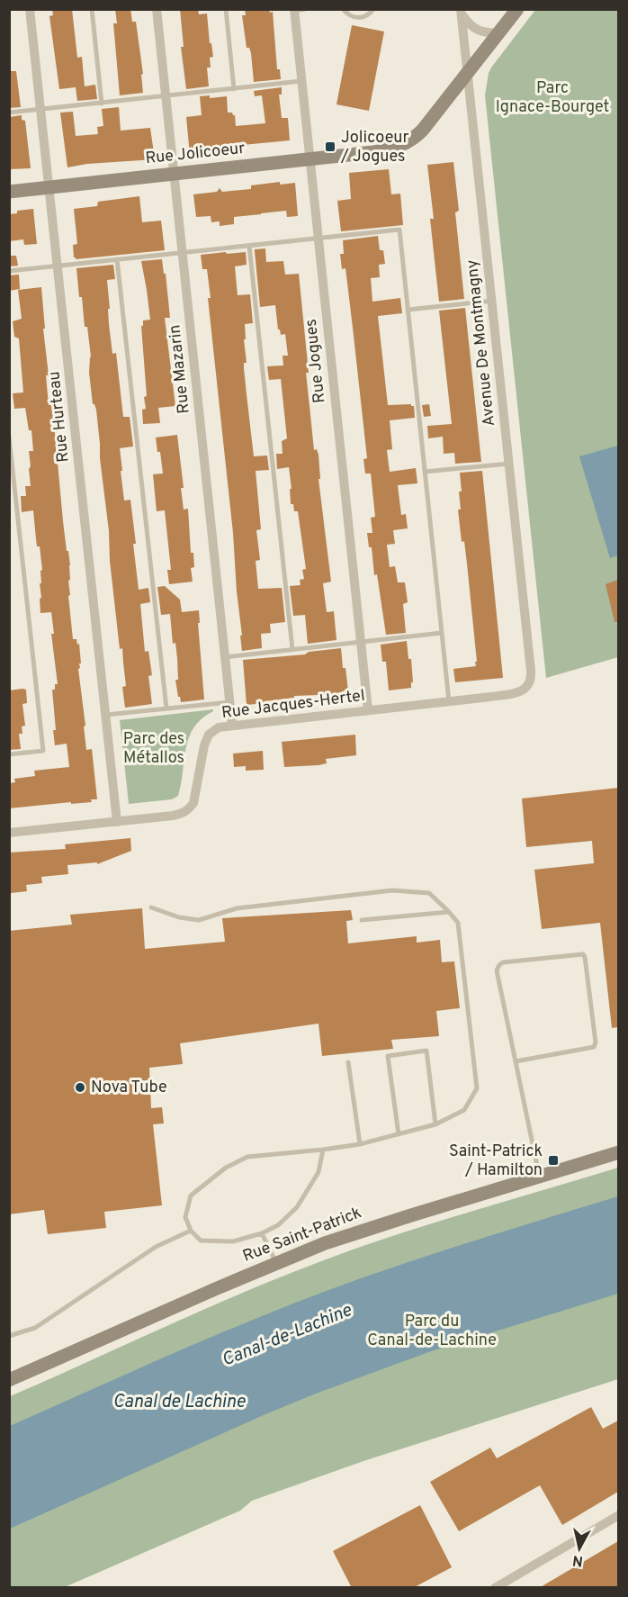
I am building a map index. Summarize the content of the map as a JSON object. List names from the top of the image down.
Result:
{
  "streets": {
    "main road": ["Rue Jolicoeur", "Rue Saint-Patrick"],
    "street": [
      "Avenue De Montmagny",
      "Rue Jogues",
      "Rue Mazarin",
      "Rue Hurteau",
      "Rue Jacques-Hertel"
    ]
  },
  "crossings": [
    ["Rue Jolicoeur", "Avenue De Montmagny"],
    ["Rue Jolicoeur", "Rue Jogues"],
    ["Rue Jolicoeur", "Rue Mazarin"],
    ["Rue Jolicoeur", "Rue Hurteau"],
    ["Avenue De Montmagny", "Rue Jacques-Hertel"],
    ["Rue Jogues", "Rue Jacques-Hertel"],
    ["Rue Mazarin", "Rue Jacques-Hertel"],
    ["Rue Hurteau", "Rue Jacques-Hertel"]
  ],
  "water": ["Canal-de-Lachine", "Canal de Lachine"],
  "parks": ["Parc Ignace-Bourget", "Parc des Métallos", "Parc du Canal-de-Lachine"],
  "places": {
    "transit": ["Jolicoeur / Jogues", "Saint-Patrick / Hamilton"],
    "other": ["Nova Tube"]
  },
  "north": "bottom"
}
